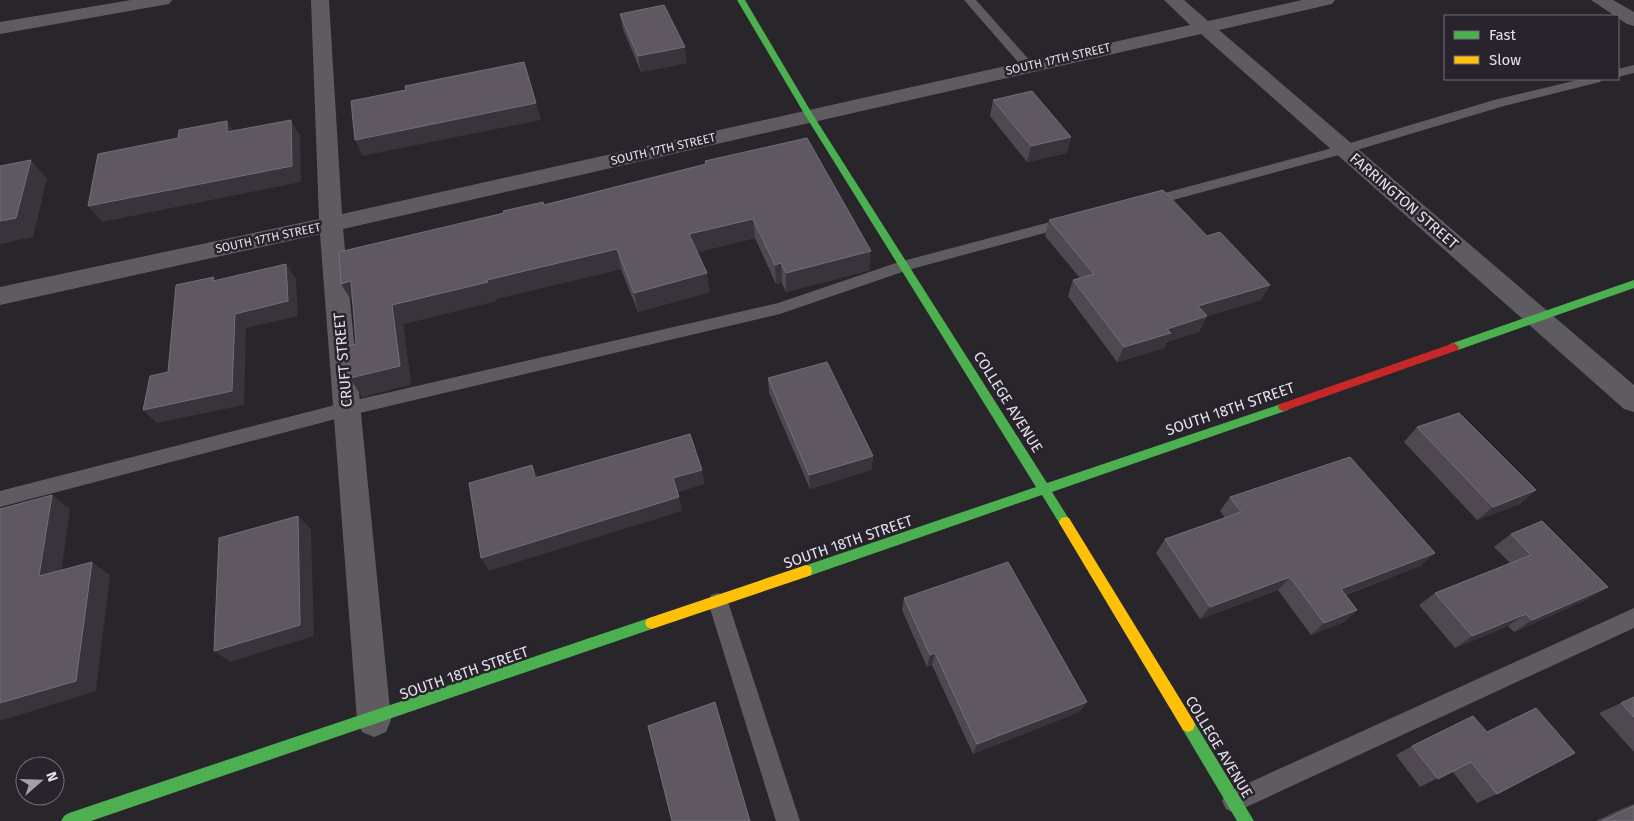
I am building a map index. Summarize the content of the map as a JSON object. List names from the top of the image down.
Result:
{
  "streets": {
    "street": [
      "SOUTH 17TH STREET",
      "FARRINGTON STREET",
      "CRUFT STREET",
      "COLLEGE AVENUE",
      "SOUTH 18TH STREET"
    ]
  },
  "crossings": [
    ["SOUTH 17TH STREET", "FARRINGTON STREET"],
    ["SOUTH 17TH STREET", "CRUFT STREET"],
    ["SOUTH 17TH STREET", "COLLEGE AVENUE"],
    ["FARRINGTON STREET", "SOUTH 18TH STREET"],
    ["CRUFT STREET", "SOUTH 18TH STREET"],
    ["COLLEGE AVENUE", "SOUTH 18TH STREET"]
  ],
  "legend": ["Fast", "Slow"],
  "north": "right"
}
